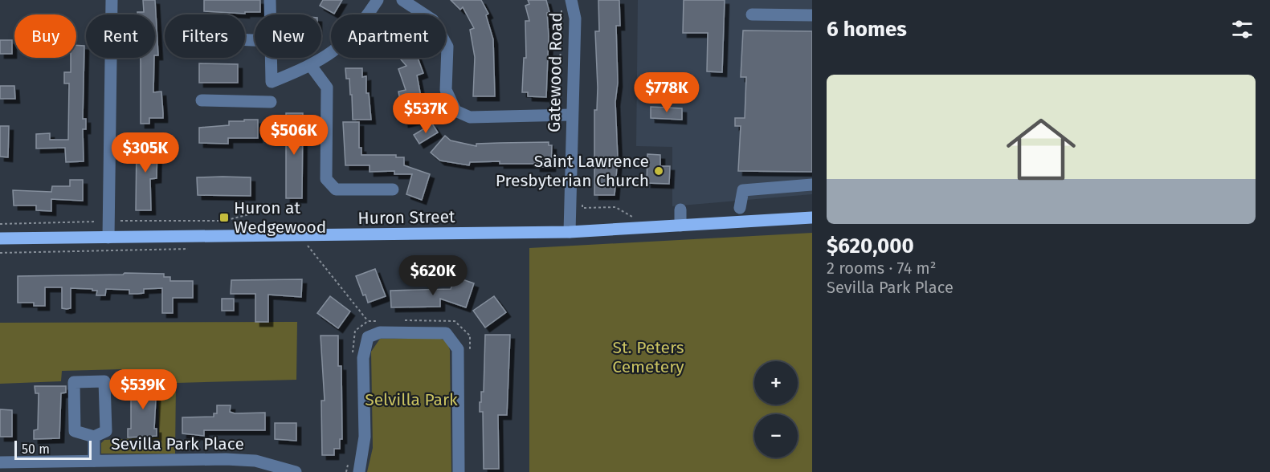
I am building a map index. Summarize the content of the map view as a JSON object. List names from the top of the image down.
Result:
{
  "streets": {
    "main road": ["Huron Street"],
    "street": ["Gatewood Road", "Sevilla Park Place"]
  },
  "crossings": [
    ["Gatewood Road", "Huron Street"]
  ],
  "parks": ["St. Peters Cemetery", "Selvilla Park"],
  "places": {
    "other": ["Saint Lawrence Presbyterian Church"],
    "transit": ["Huron at Wedgewood"]
  },
  "scale_bar": "50 m",
  "page": {
    "heading": "6 homes",
    "chip": [
      "Buy",
      "Rent",
      "Filters",
      "New",
      "Apartment"
    ],
    "list": [
      {
        "name": "$620,000",
        "note": "2 rooms · 74 m² · Sevilla Park Place"
      }
    ],
    "price": [
      "$778K",
      "$537K",
      "$506K",
      "$305K",
      "$620K",
      "$539K"
    ],
    "map_buttons": ["+", "−"],
    "scale": "50 m"
  }
}
